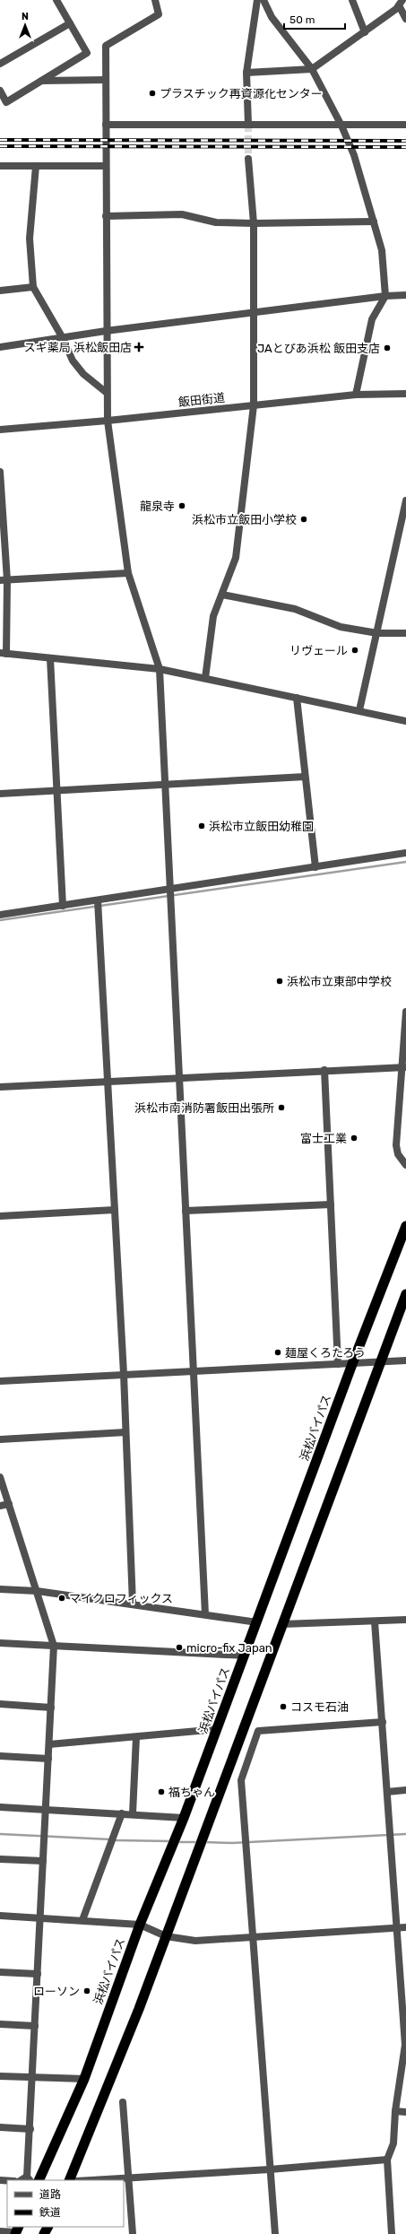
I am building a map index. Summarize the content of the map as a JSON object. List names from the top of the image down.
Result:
{
  "streets": {
    "highway": ["浜松バイパス"],
    "street": ["飯田街道"]
  },
  "places": {
    "other": [
      "プラスチック再資源化センター",
      "JAとぴあ浜松 飯田支店",
      "龍泉寺",
      "浜松市立飯田小学校",
      "リヴェール",
      "浜松市立飯田幼稚園",
      "浜松市立東部中学校",
      "浜松市南消防署飯田出張所",
      "富士工業",
      "麺屋くろたろう",
      "マイクロフィックス",
      "micro-fix Japan",
      "コスモ石油",
      "福ちゃん",
      "ローソン"
    ],
    "health": ["スギ薬局 浜松飯田店"]
  },
  "legend": ["道路", "鉄道"],
  "scale_bar": "50 m",
  "north": "top"
}
